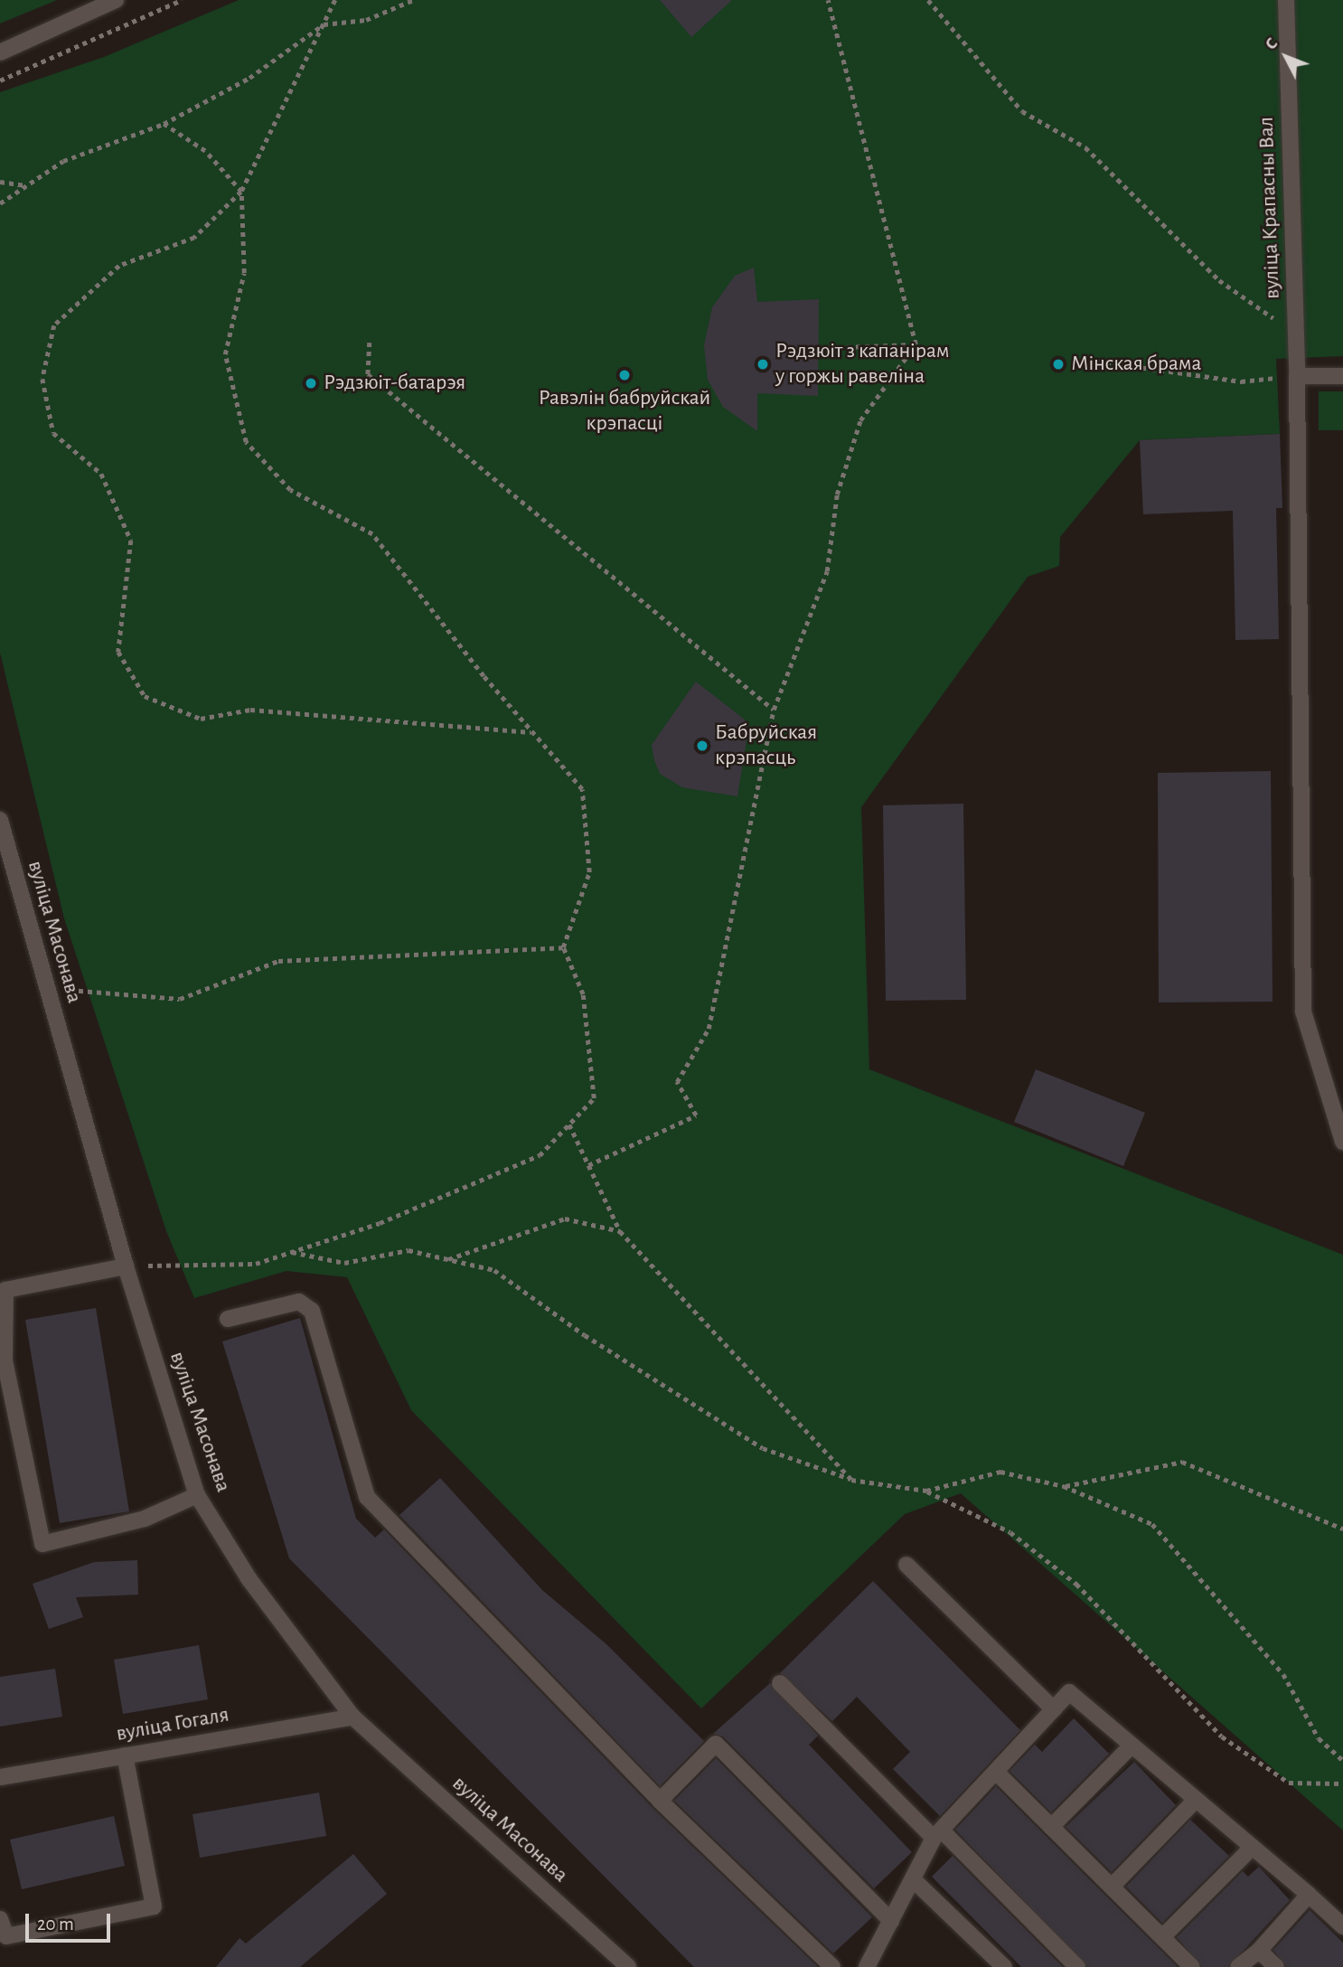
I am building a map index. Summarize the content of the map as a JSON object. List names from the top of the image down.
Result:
{
  "streets": {
    "street": ["вуліца Крапасны Вал", "вуліца Масонава", "вуліца Гогаля"]
  },
  "crossings": [
    ["вуліца Масонава", "вуліца Гогаля"]
  ],
  "places": [
    "Рэдзюіт з капанірам у горжы равеліна",
    "Мінская брама",
    "Равэлін бабруйскай крэпасці",
    "Рэдзюіт-батарэя",
    "Бабруйская крэпасць"
  ],
  "scale_bar": "20 m",
  "north": "top left"
}
